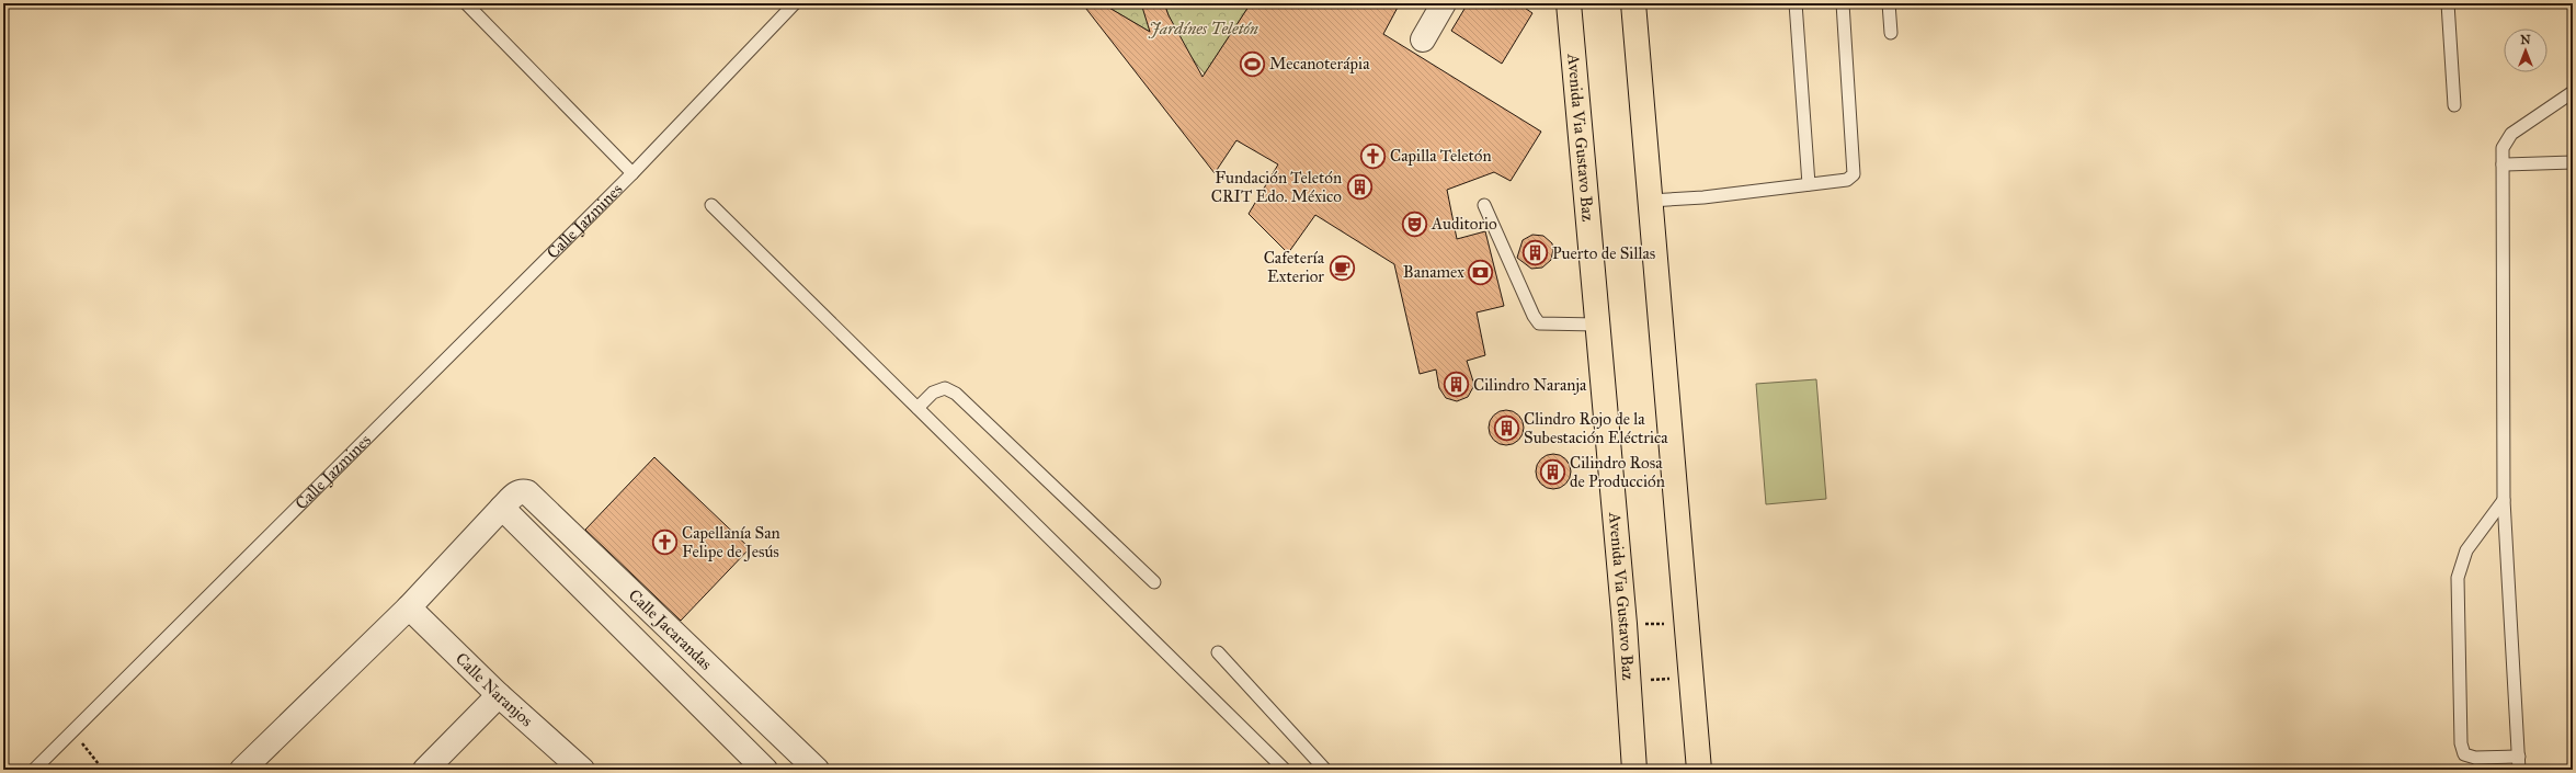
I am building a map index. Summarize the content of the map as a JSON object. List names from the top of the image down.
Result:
{
  "streets": {
    "main road": ["Avenida Via Gustavo Baz"],
    "street": ["Calle Jacarandas", "Calle Naranjos"],
    "lane": ["Calle Jazmines"]
  },
  "parks": ["Jardínes Teletón"],
  "places": {
    "sports": ["Mecanoterápia"],
    "church": ["Capilla Teletón", "Capellanía San Felipe de Jesús"],
    "building": [
      "Fundación Teletón CRIT Edo. México",
      "Puerto de Sillas",
      "Cilindro Naranja",
      "Clindro Rojo de la Subestación Eléctrica",
      "Cilindro Rosa de Producción"
    ],
    "theatre": ["Auditorio"],
    "cafe": ["Cafetería Exterior"],
    "bank": ["Banamex"]
  },
  "north": "top"
}
